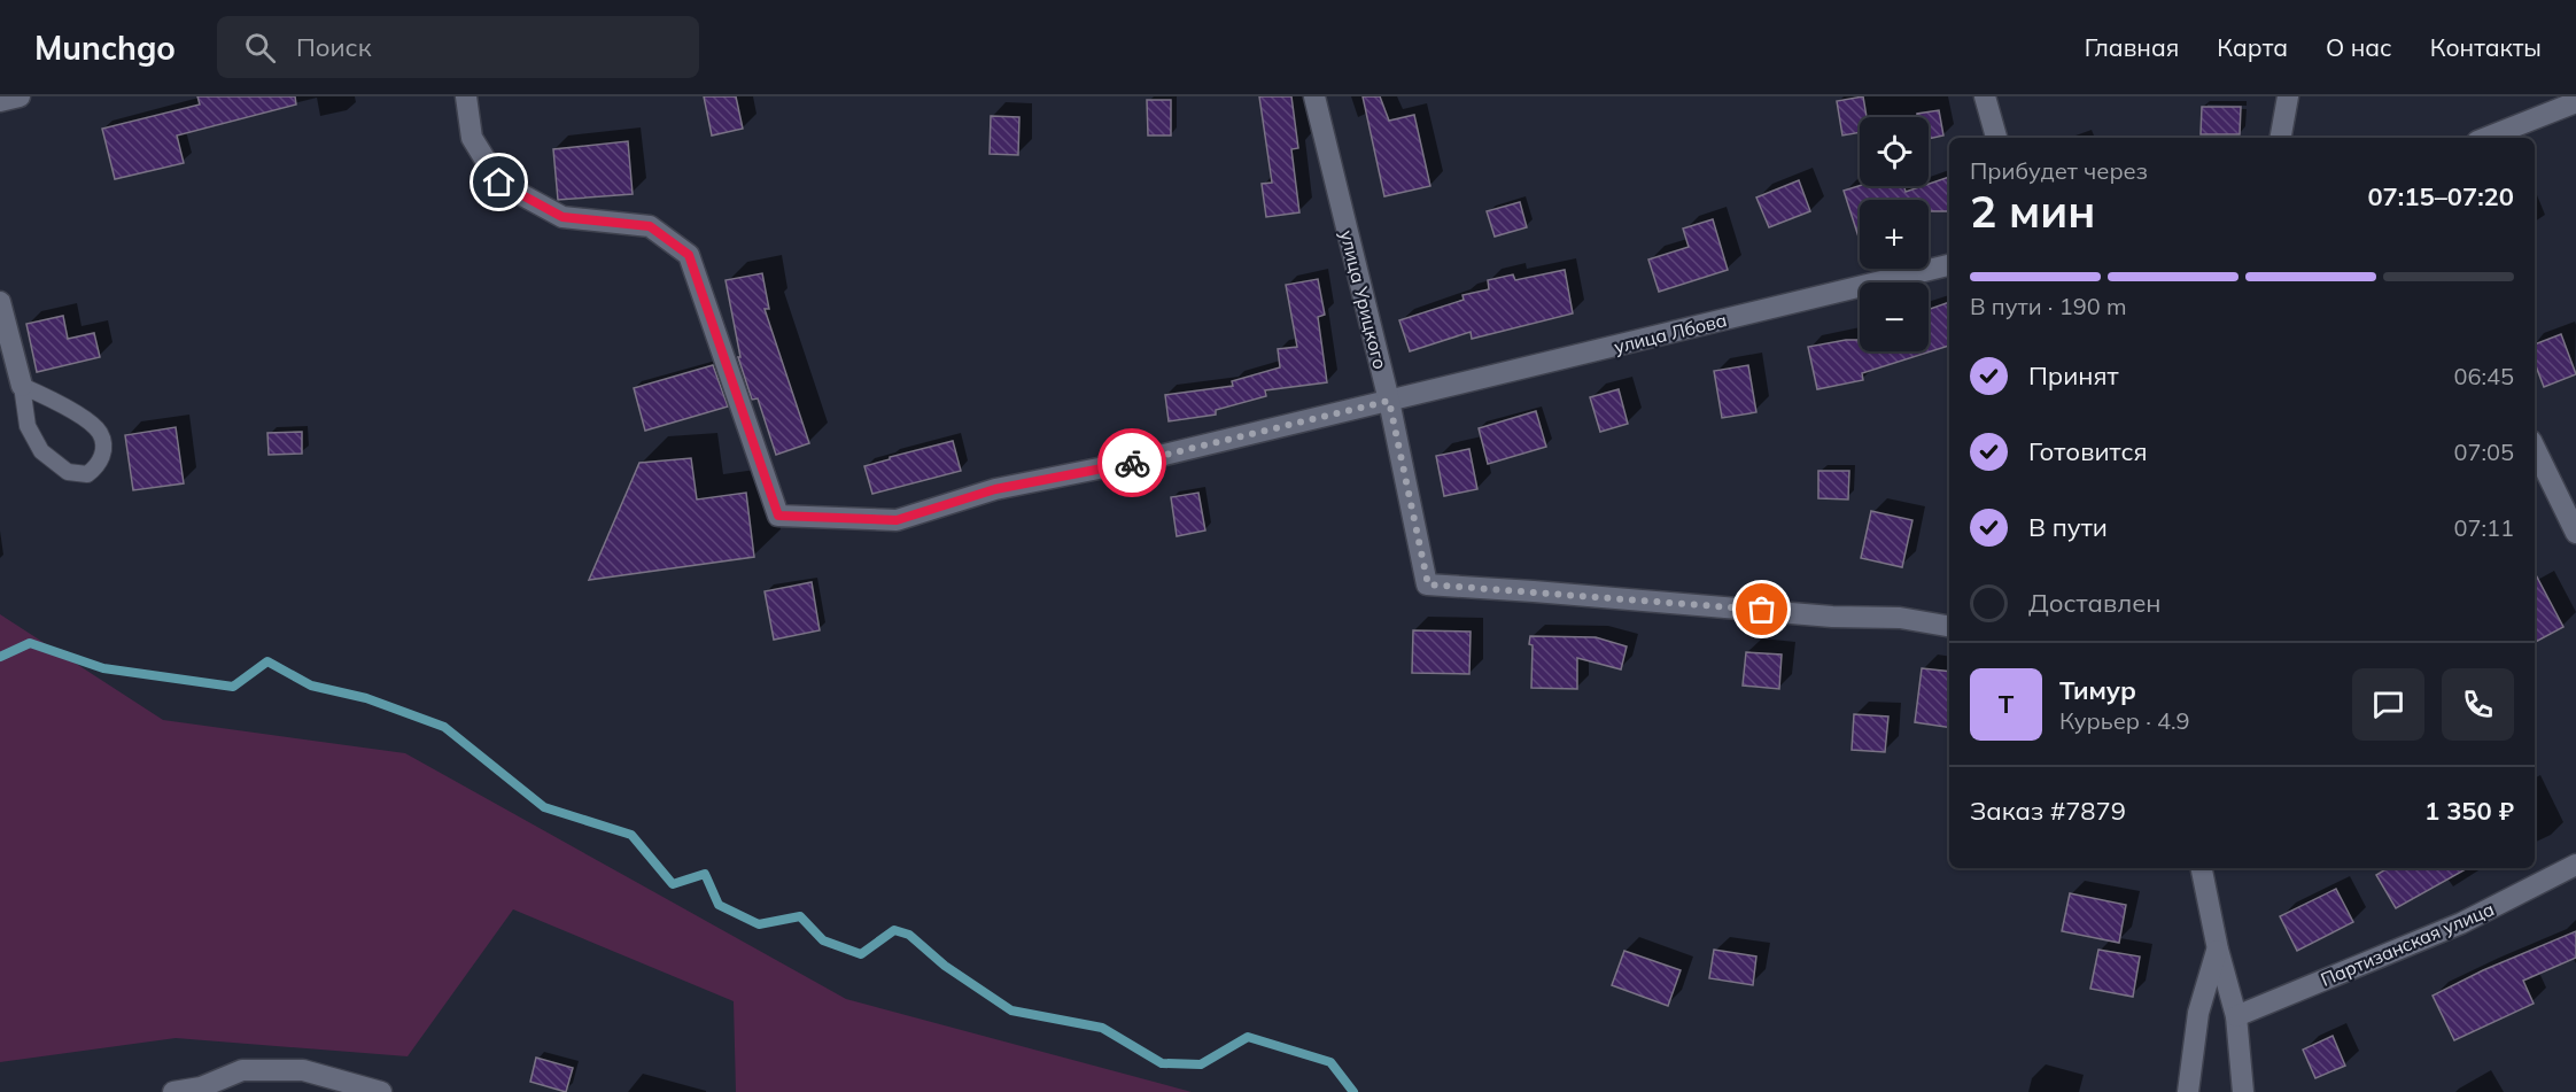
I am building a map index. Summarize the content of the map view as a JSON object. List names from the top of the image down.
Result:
{
  "streets": {
    "street": ["улица Урицкого", "улица Лбова", "Партизанская улица"]
  },
  "crossings": [
    ["улица Урицкого", "улица Лбова"]
  ],
  "page": {
    "header": "Munchgo",
    "search": "Поиск",
    "nav": [
      "Главная",
      "Карта",
      "О нас",
      "Контакты"
    ],
    "map_buttons": ["+", "−"],
    "heading": ["2 мин", "Прибудет через", "07:15–07:20"],
    "panel": [
      "Тимур",
      "Курьер · 4.9",
      "Заказ #7879",
      "1 350 ₽"
    ],
    "bar": "В пути · 190 m",
    "list": [
      ["Принят", "06:45"],
      ["Готовится", "07:05"],
      ["В пути", "07:11"],
      "Доставлен"
    ],
    "round": "Т"
  }
}
